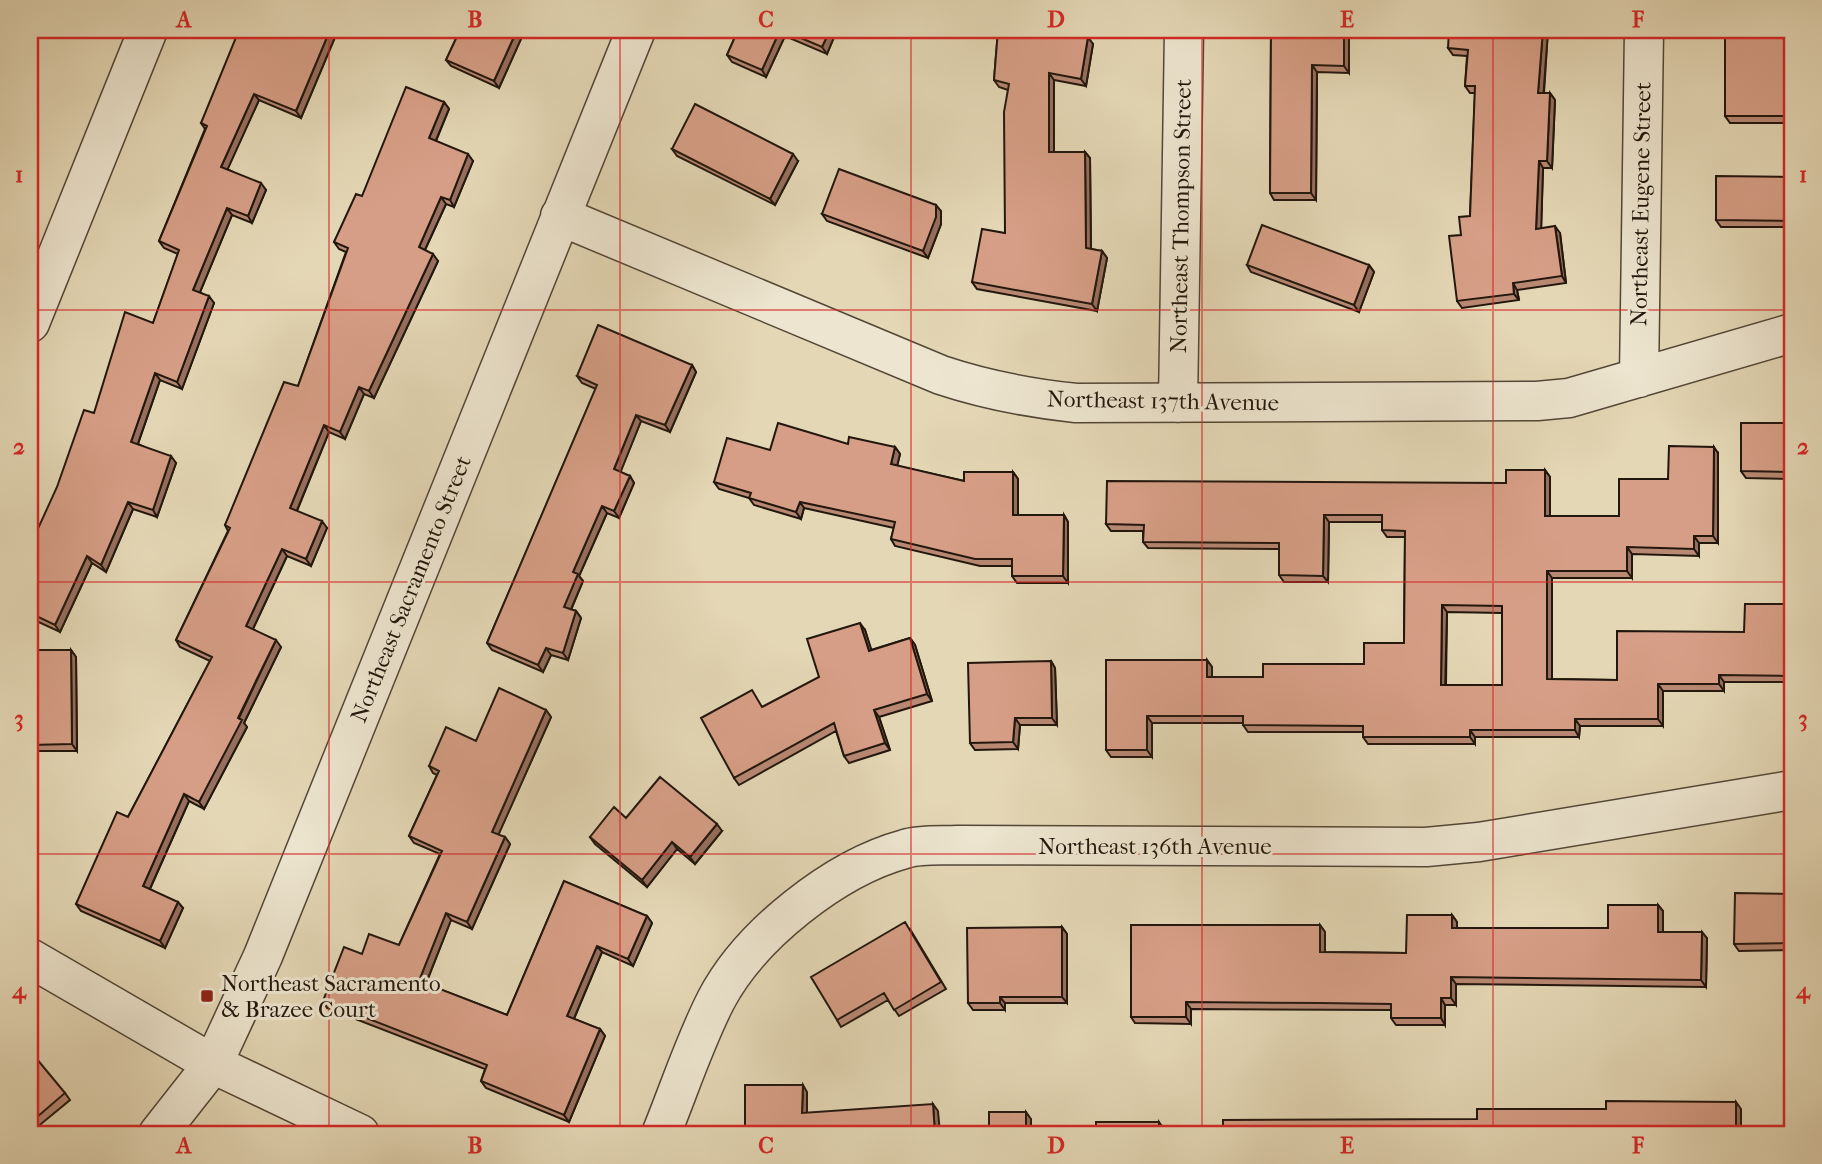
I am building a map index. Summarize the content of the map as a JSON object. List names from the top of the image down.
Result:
{
  "streets": {
    "street": [
      "Northeast Eugene Street",
      "Northeast Thompson Street",
      "Northeast 137th Avenue",
      "Northeast Sacramento Street",
      "Northeast 136th Avenue"
    ]
  },
  "crossings": [
    ["Northeast Eugene Street", "Northeast 137th Avenue"],
    ["Northeast Thompson Street", "Northeast 137th Avenue"],
    ["Northeast 137th Avenue", "Northeast Sacramento Street"]
  ],
  "places": {
    "transit": ["Northeast Sacramento & Brazee Court"]
  },
  "grid": {
    "columns": [
      "A",
      "B",
      "C",
      "D",
      "E",
      "F"
    ],
    "rows": [
      "1",
      "2",
      "3",
      "4"
    ]
  }
}
